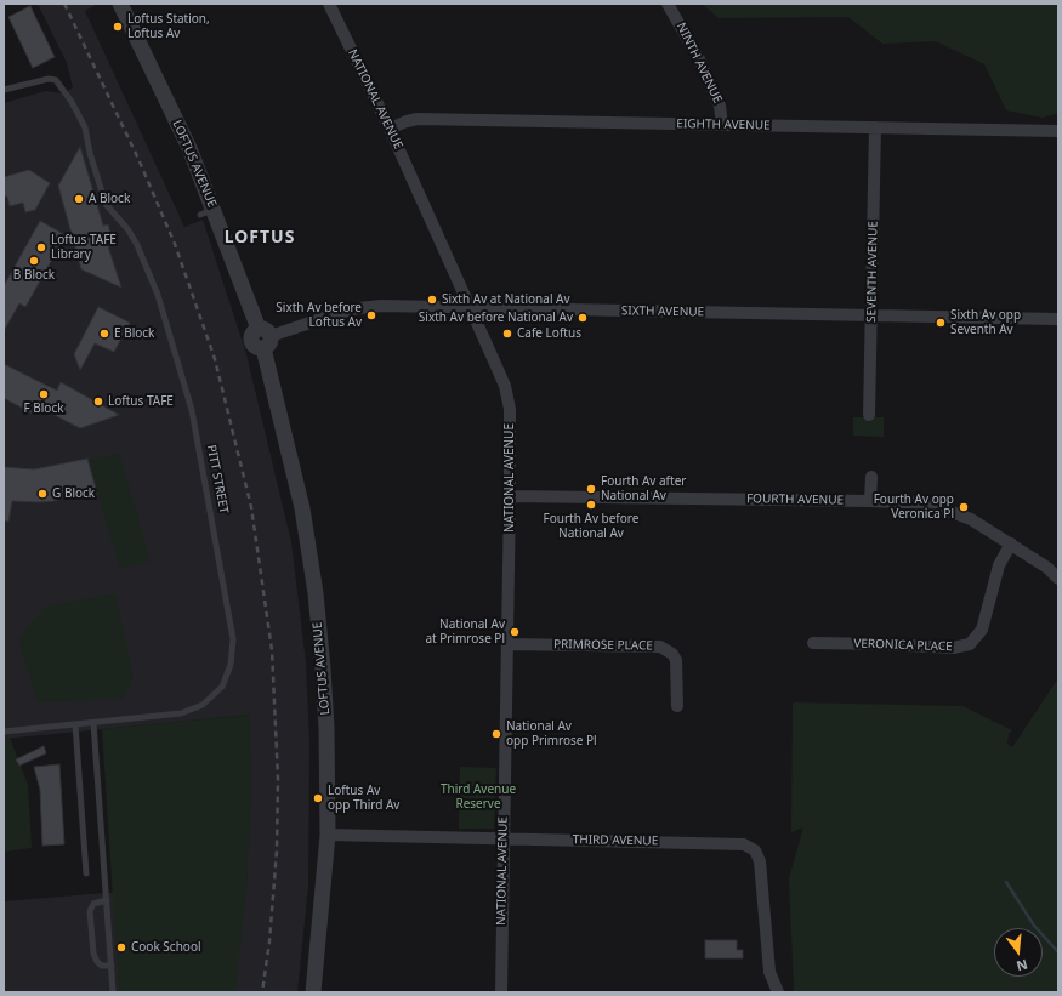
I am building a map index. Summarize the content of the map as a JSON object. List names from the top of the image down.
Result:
{
  "streets": {
    "street": [
      "NINTH AVENUE",
      "NATIONAL AVENUE",
      "EIGHTH AVENUE",
      "LOFTUS AVENUE",
      "SEVENTH AVENUE",
      "SIXTH AVENUE",
      "FOURTH AVENUE",
      "PRIMROSE PLACE",
      "VERONICA PLACE",
      "THIRD AVENUE"
    ],
    "lane": ["PITT STREET"]
  },
  "crossings": [
    ["NINTH AVENUE", "EIGHTH AVENUE"],
    ["NATIONAL AVENUE", "EIGHTH AVENUE"],
    ["NATIONAL AVENUE", "SIXTH AVENUE"],
    ["NATIONAL AVENUE", "FOURTH AVENUE"],
    ["NATIONAL AVENUE", "PRIMROSE PLACE"],
    ["NATIONAL AVENUE", "THIRD AVENUE"],
    ["EIGHTH AVENUE", "SEVENTH AVENUE"],
    ["LOFTUS AVENUE", "SIXTH AVENUE"],
    ["LOFTUS AVENUE", "THIRD AVENUE"],
    ["SEVENTH AVENUE", "SIXTH AVENUE"],
    ["FOURTH AVENUE", "VERONICA PLACE"]
  ],
  "districts": ["LOFTUS"],
  "parks": ["Third Avenue Reserve"],
  "places": [
    "Loftus Station, Loftus Av",
    "A Block",
    "Loftus TAFE Library",
    "B Block",
    "Sixth Av at National Av",
    "Sixth Av before Loftus Av",
    "Sixth Av before National Av",
    "Sixth Av opp Seventh Av",
    "E Block",
    "Cafe Loftus",
    "F Block",
    "Loftus TAFE",
    "Fourth Av after National Av",
    "G Block",
    "Fourth Av before National Av",
    "Fourth Av opp Veronica Pl",
    "National Av at Primrose Pl",
    "National Av opp Primrose Pl",
    "Loftus Av opp Third Av",
    "Cook School"
  ],
  "north": "bottom"
}
